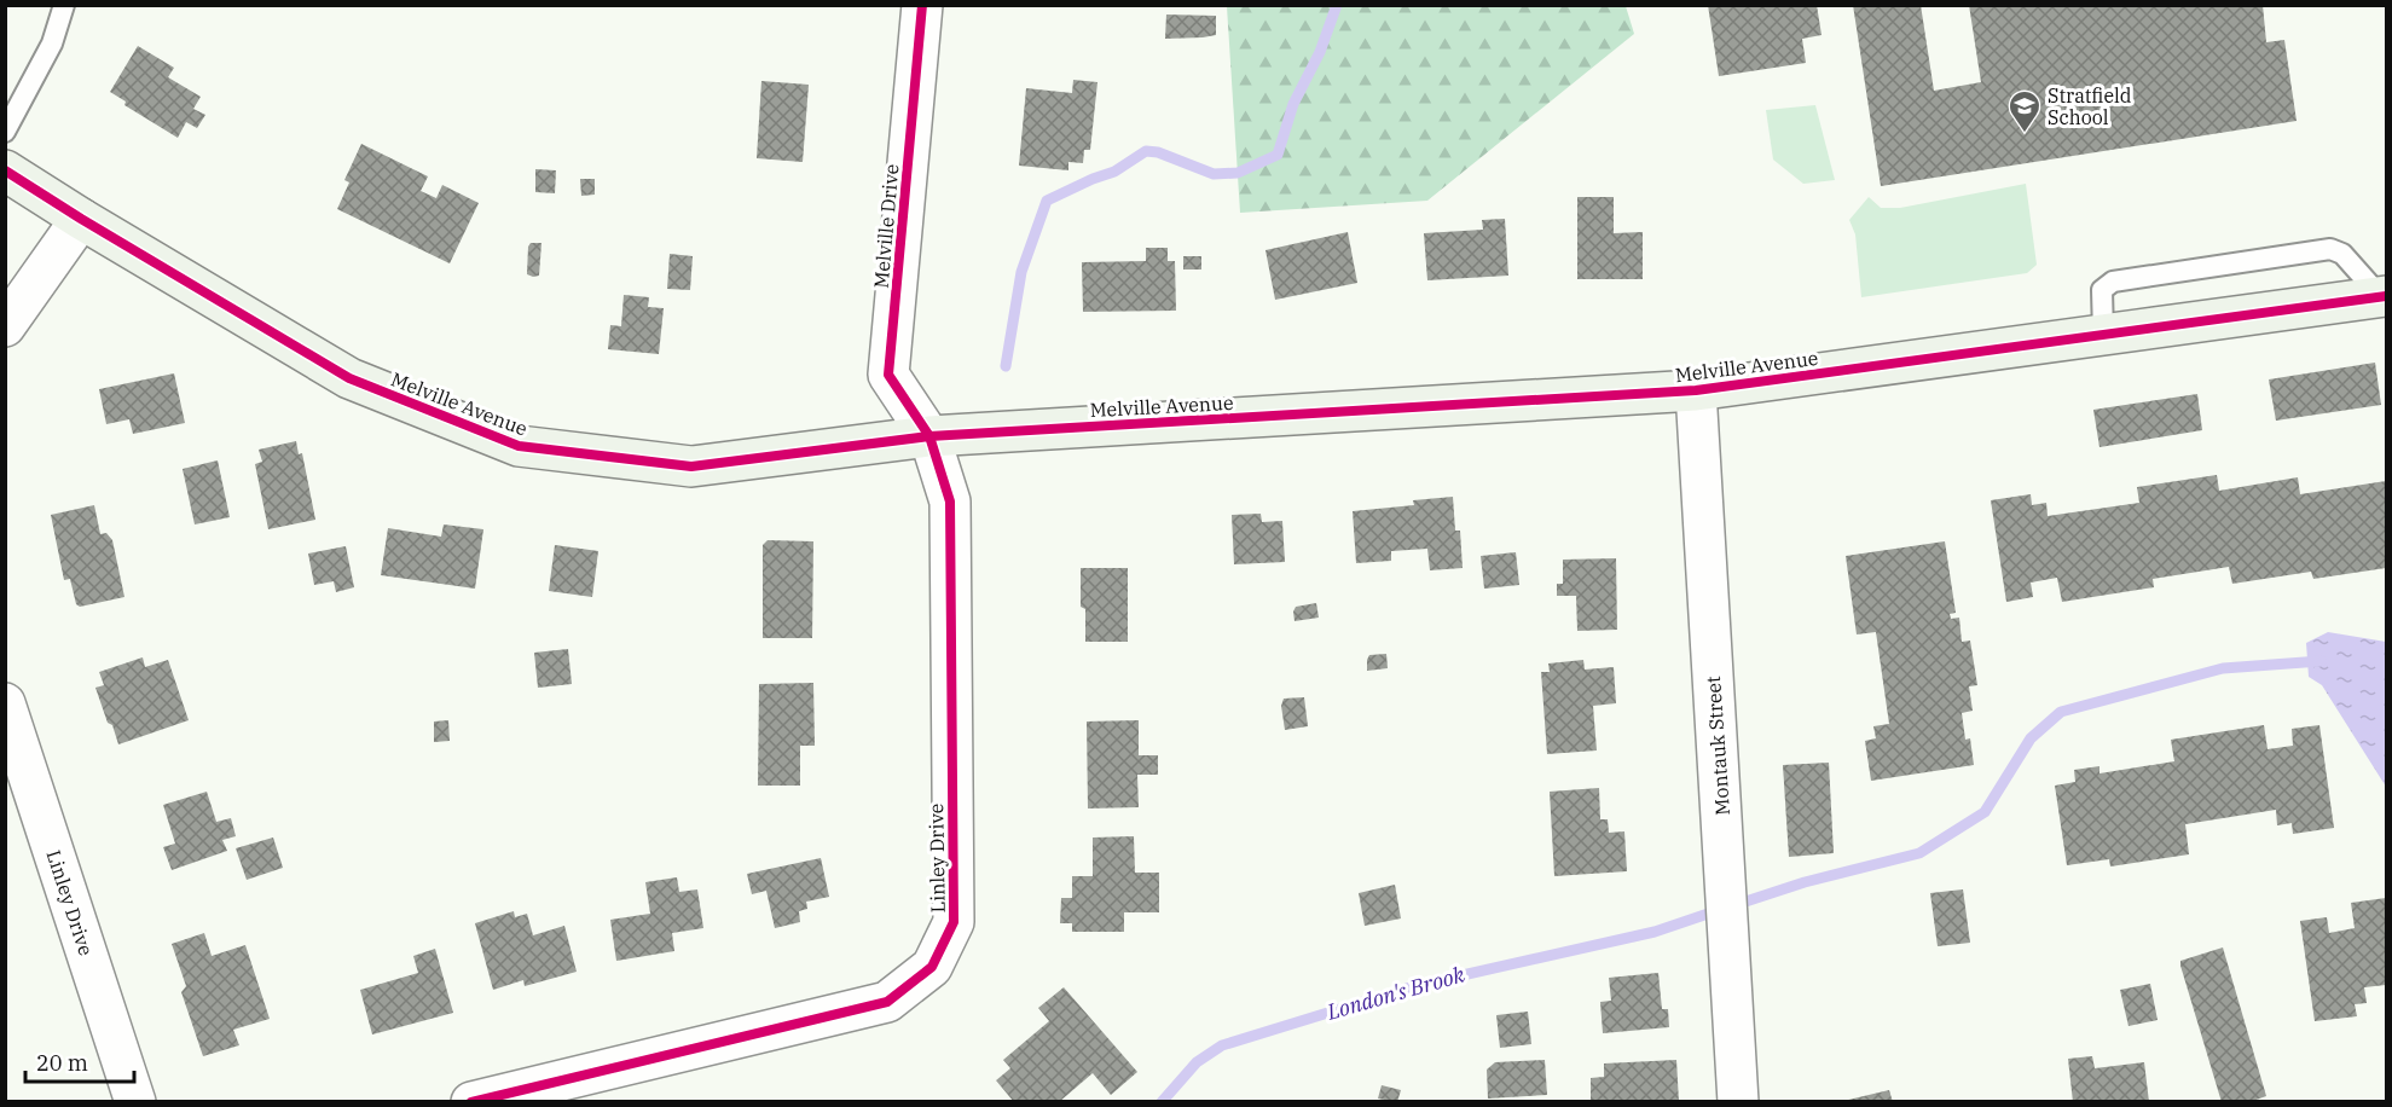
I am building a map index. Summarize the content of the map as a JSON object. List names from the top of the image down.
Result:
{
  "streets": {
    "street": [
      "Melville Drive",
      "Melville Avenue",
      "Montauk Street",
      "Linley Drive"
    ]
  },
  "crossings": [
    ["Melville Drive", "Melville Avenue"],
    ["Melville Drive", "Linley Drive"],
    ["Melville Avenue", "Montauk Street"],
    ["Melville Avenue", "Linley Drive"]
  ],
  "water": ["London's Brook"],
  "places": {
    "school or university": ["Stratfield School"]
  },
  "scale_bar": "20 m"
}
